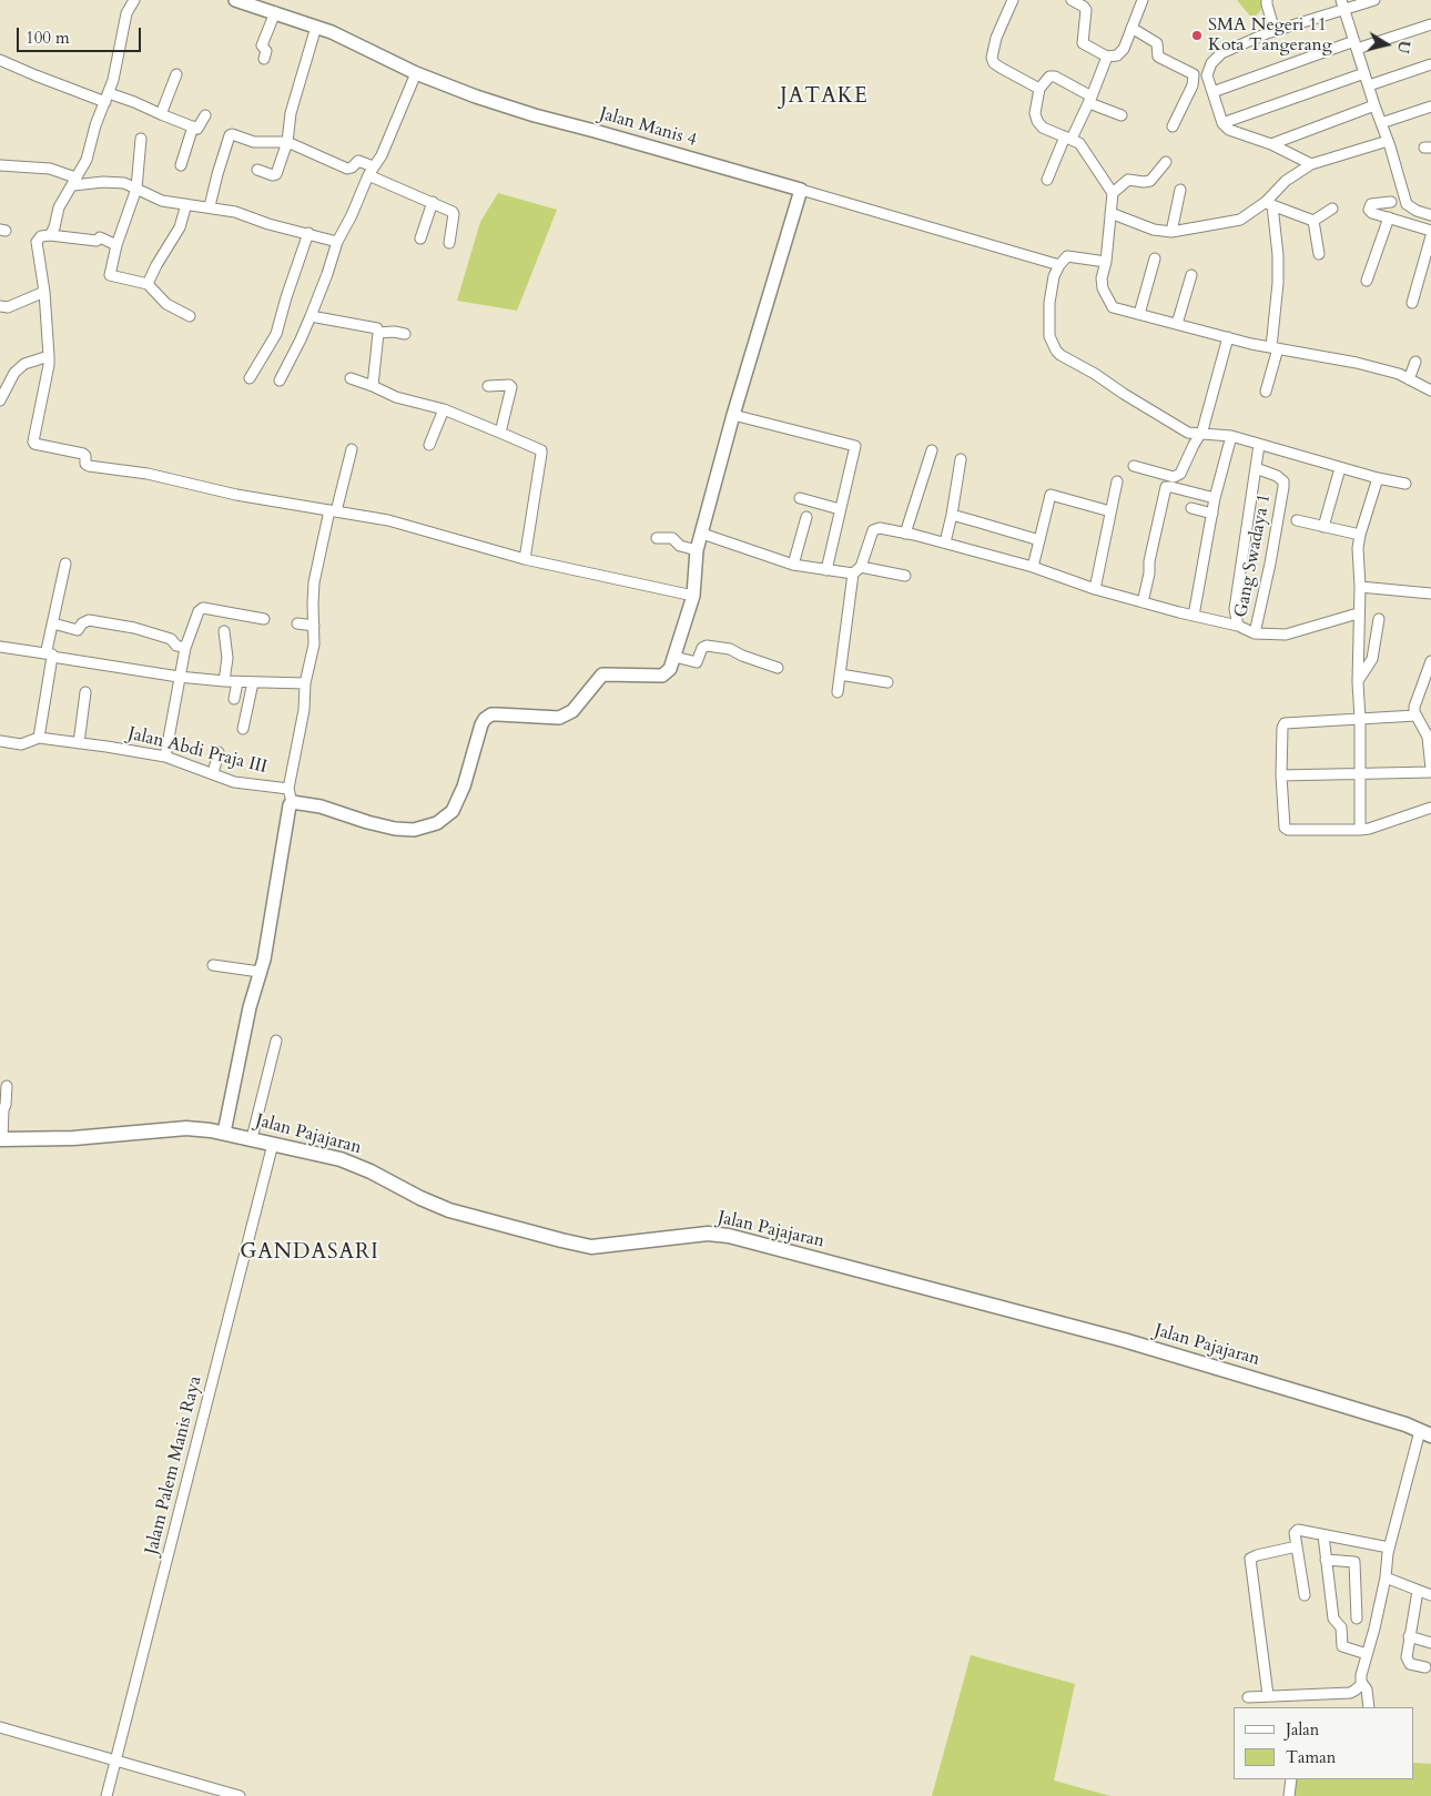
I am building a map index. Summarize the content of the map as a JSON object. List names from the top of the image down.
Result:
{
  "streets": {
    "main road": ["Jalan Pajajaran"],
    "street": [
      "Jalan Manis 4",
      "Gang Swadaya 1",
      "Jalan Abdi Praja III",
      "Jalam Palem Manis Raya"
    ]
  },
  "crossings": [
    ["Jalan Pajajaran", "Jalam Palem Manis Raya"]
  ],
  "districts": ["JATAKE", "GANDASARI"],
  "places": ["SMA Negeri 11 Kota Tangerang"],
  "legend": ["Jalan", "Taman"],
  "scale_bar": "100 m",
  "north": "right"
}
